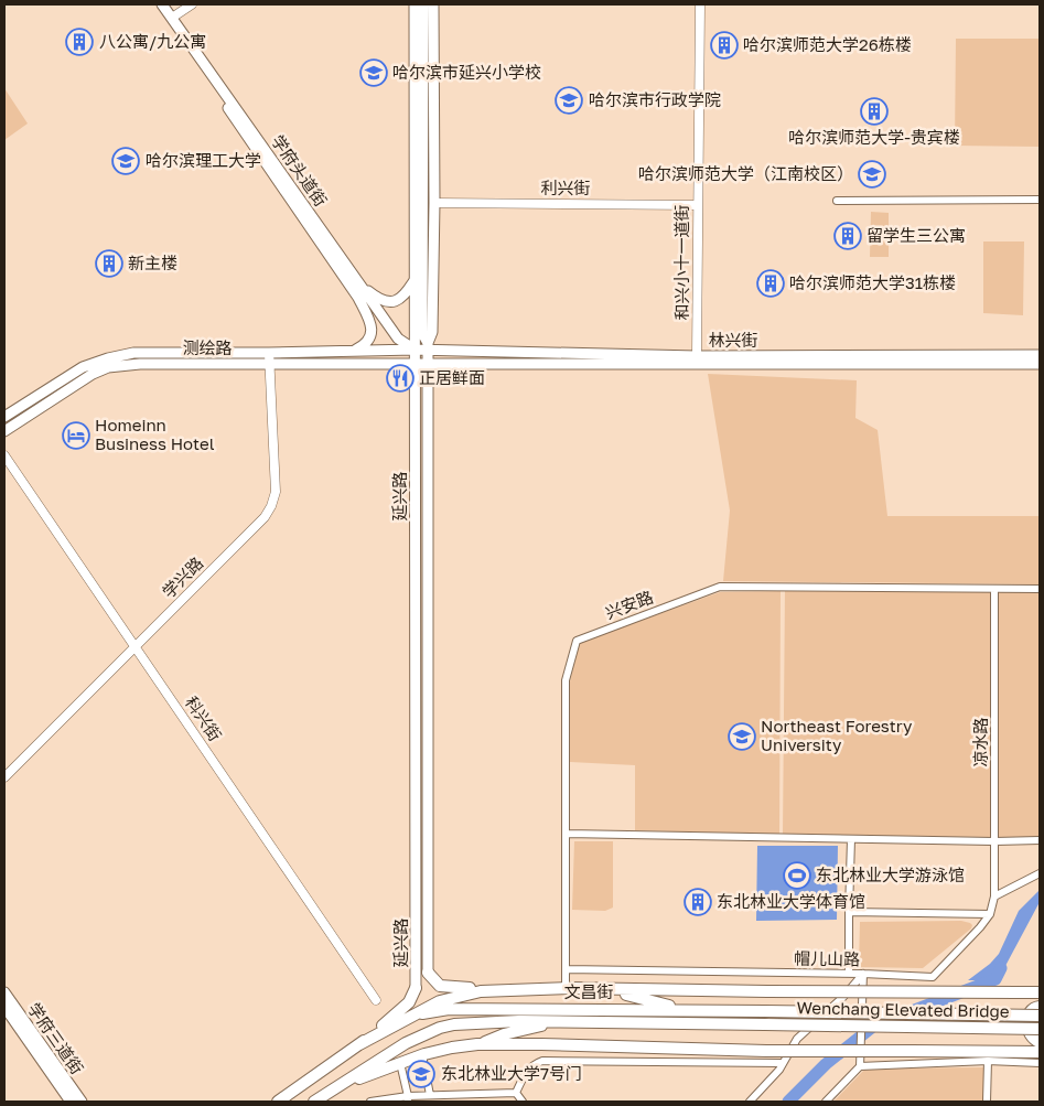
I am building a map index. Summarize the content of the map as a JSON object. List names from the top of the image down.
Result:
{
  "streets": {
    "main road": [
      "学府头道街",
      "林兴街",
      "测绘路",
      "延兴路",
      "文昌街",
      "Wenchang Elevated Bridge",
      "学府三道街"
    ],
    "street": [
      "利兴街",
      "和兴小十一道街",
      "学兴路",
      "兴安路",
      "科兴街",
      "凉水路",
      "帽儿山路"
    ]
  },
  "crossings": [
    ["学府头道街", "测绘路"],
    ["学府头道街", "延兴路"],
    ["利兴街", "和兴小十一道街"],
    ["利兴街", "延兴路"],
    ["和兴小十一道街", "林兴街"],
    ["林兴街", "测绘路"],
    ["林兴街", "延兴路"],
    ["测绘路", "延兴路"],
    ["测绘路", "学兴路"],
    ["学兴路", "科兴街"],
    ["兴安路", "凉水路"],
    ["兴安路", "帽儿山路"],
    ["凉水路", "帽儿山路"],
    ["文昌街", "Wenchang Elevated Bridge"]
  ],
  "places": {
    "building": [
      "八公寓/九公寓",
      "哈尔滨师范大学26栋楼",
      "哈尔滨师范大学-贵宾楼",
      "留学生三公寓",
      "新主楼",
      "哈尔滨师范大学31栋楼",
      "东北林业大学体育馆"
    ],
    "school or university": [
      "哈尔滨市延兴小学校",
      "哈尔滨市行政学院",
      "哈尔滨理工大学",
      "哈尔滨师范大学（江南校区）",
      "Northeast Forestry University",
      "东北林业大学7号门"
    ],
    "restaurant": ["正居鲜面"],
    "hotel": ["Homeinn Business Hotel"],
    "sports": ["东北林业大学游泳馆"]
  }
}
